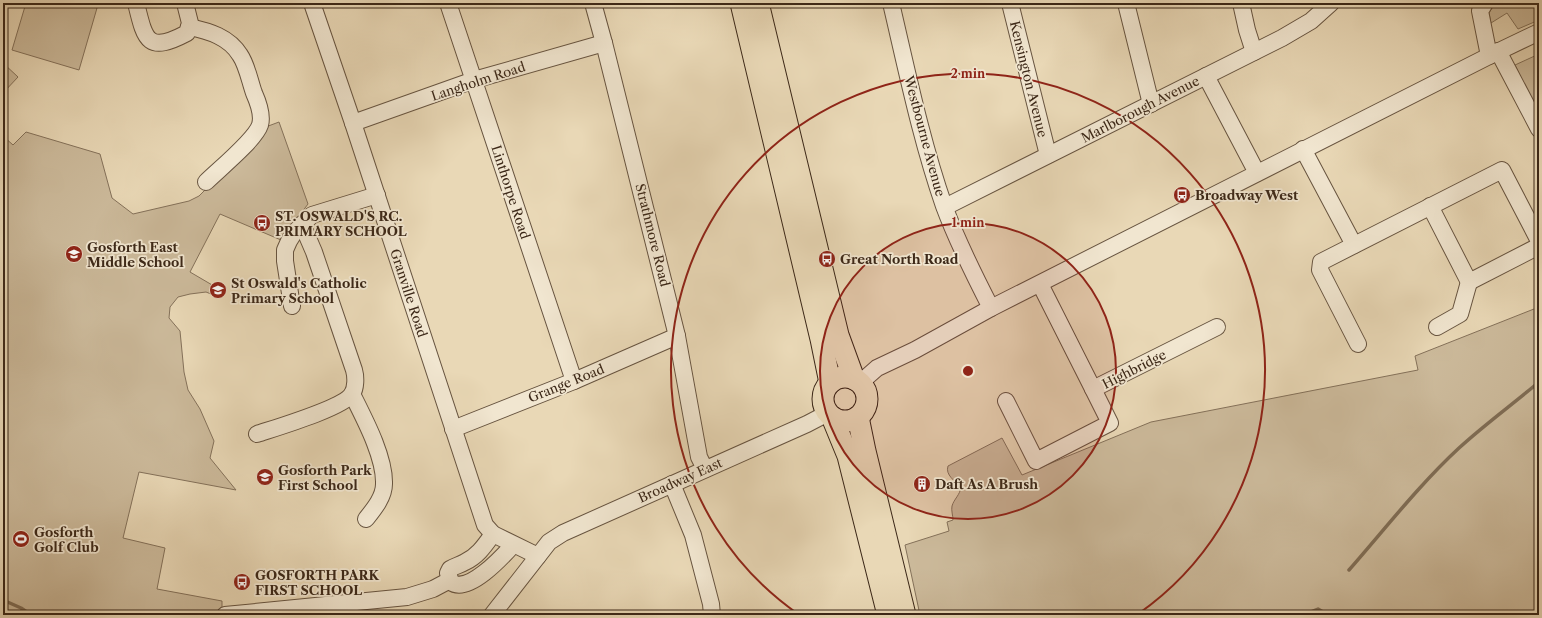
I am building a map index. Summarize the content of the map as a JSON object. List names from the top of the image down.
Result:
{
  "streets": {
    "street": [
      "Kensington Avenue",
      "Langholm Road",
      "Marlborough Avenue",
      "Westbourne Avenue",
      "Linthorpe Road",
      "Strathmore Road",
      "Granville Road",
      "Highbridge",
      "Grange Road",
      "Broadway East"
    ]
  },
  "crossings": [
    ["Kensington Avenue", "Marlborough Avenue"],
    ["Langholm Road", "Linthorpe Road"],
    ["Langholm Road", "Strathmore Road"],
    ["Langholm Road", "Granville Road"],
    ["Marlborough Avenue", "Westbourne Avenue"],
    ["Linthorpe Road", "Grange Road"],
    ["Strathmore Road", "Grange Road"],
    ["Strathmore Road", "Broadway East"],
    ["Granville Road", "Grange Road"],
    ["Granville Road", "Broadway East"]
  ],
  "places": {
    "bus stop": [
      "Broadway West",
      "ST. OSWALD'S RC. PRIMARY SCHOOL",
      "Great North Road",
      "GOSFORTH PARK FIRST SCHOOL"
    ],
    "school or university": ["Gosforth East Middle School", "St Oswald's Catholic Primary School", "Gosforth Park First School"],
    "building": ["Daft As A Brush"],
    "sports": ["Gosforth Golf Club"]
  },
  "rings": ["2 min", "1 min"]
}
